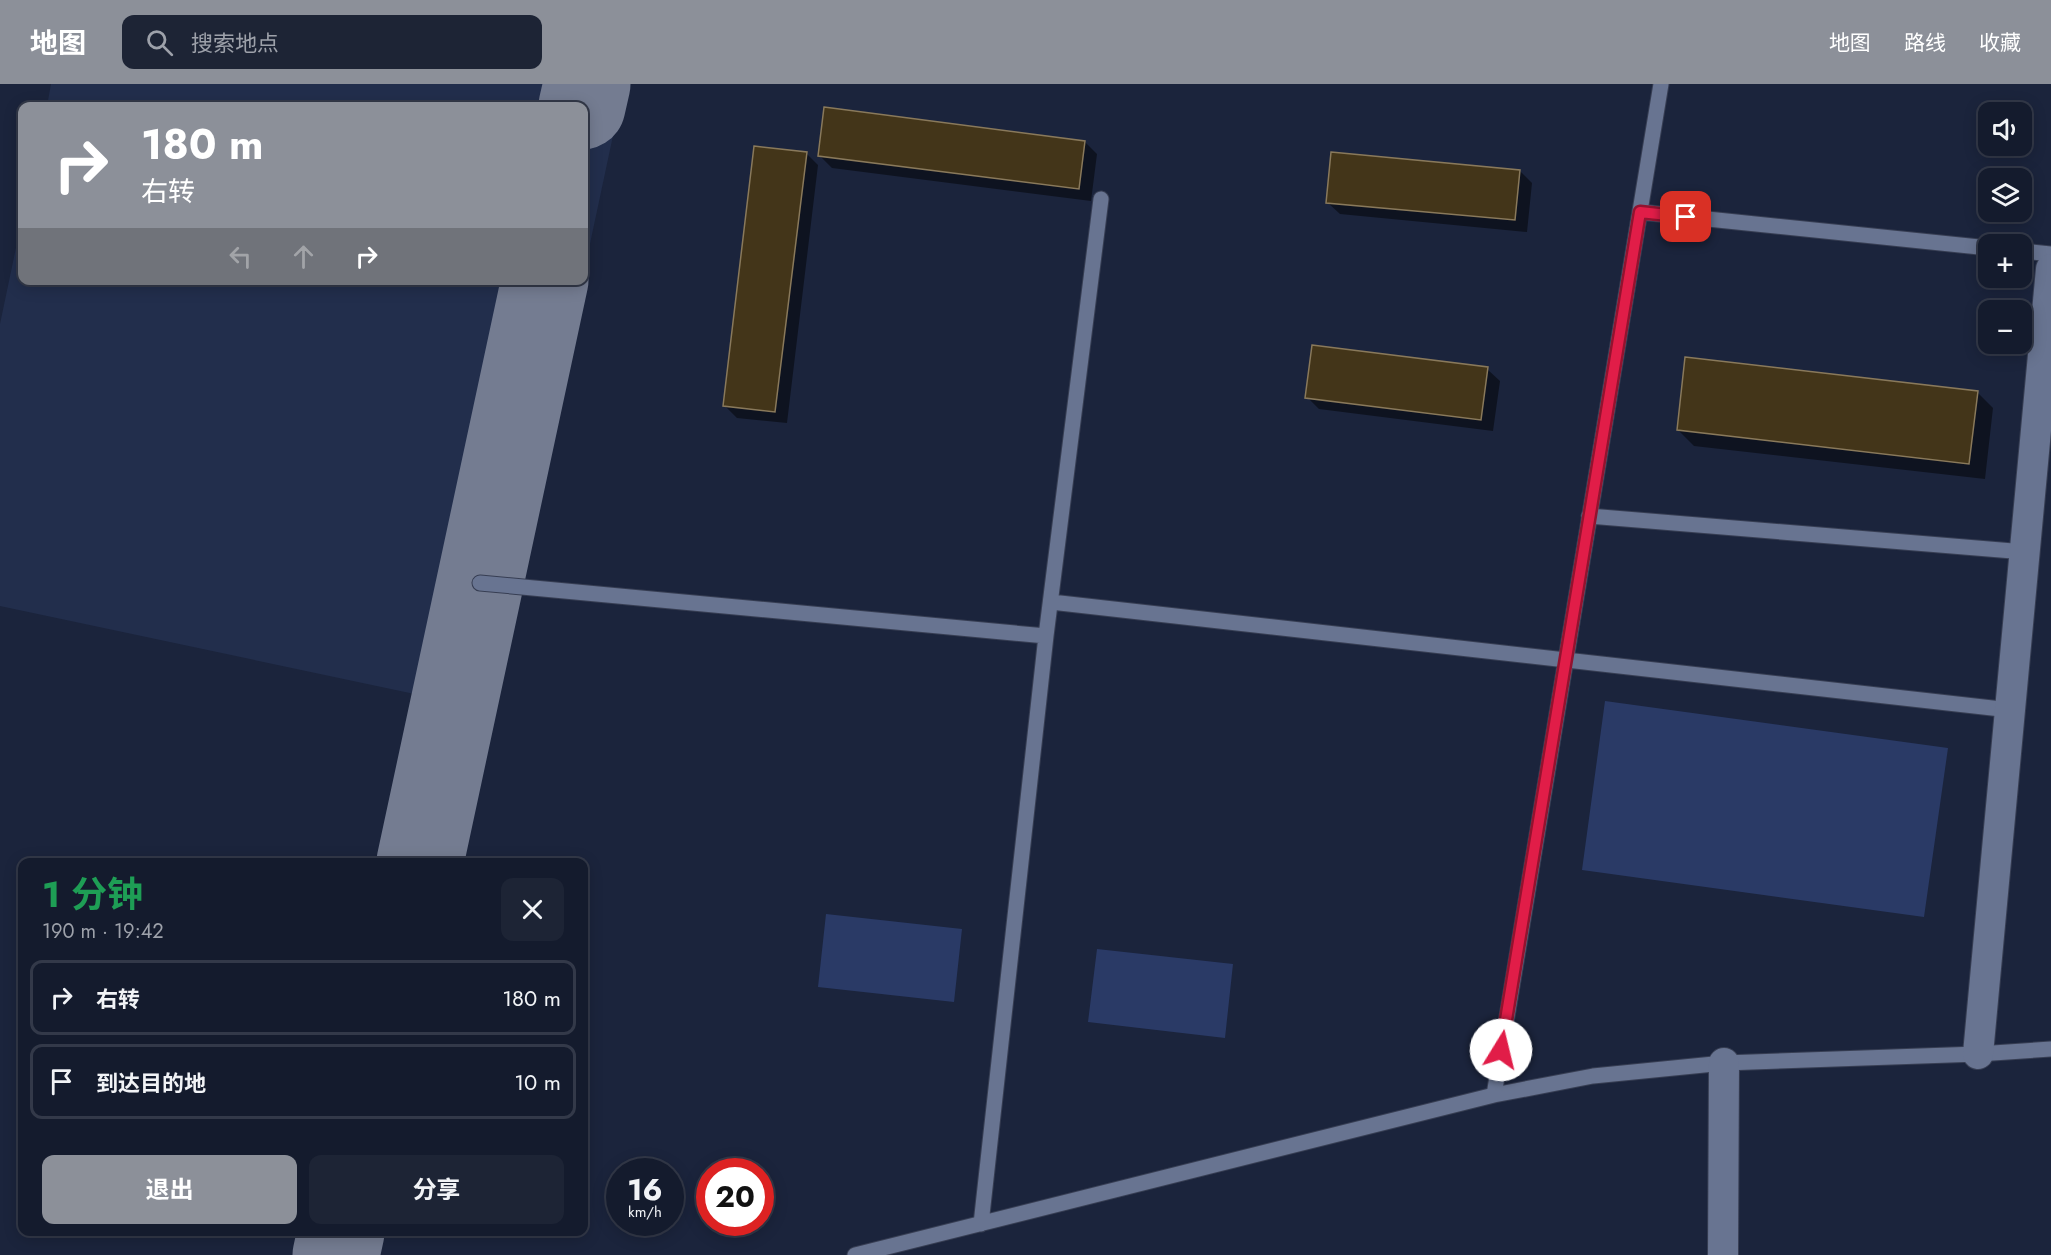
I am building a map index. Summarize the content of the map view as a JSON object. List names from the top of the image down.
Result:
{
  "page": {
    "header": "地图",
    "search": "搜索地点",
    "nav": ["地图", "路线", "收藏"],
    "map_buttons": ["+", "−"],
    "turn": ["180 m", "右转"],
    "heading": ["1 分钟", "190 m · 19:42"],
    "list": [
      {
        "name": "右转",
        "value": "180 m"
      },
      {
        "name": "到达目的地",
        "value": "10 m"
      }
    ],
    "buttons": ["退出", "分享"],
    "speed": "16 km/h",
    "limit": "20"
  }
}
